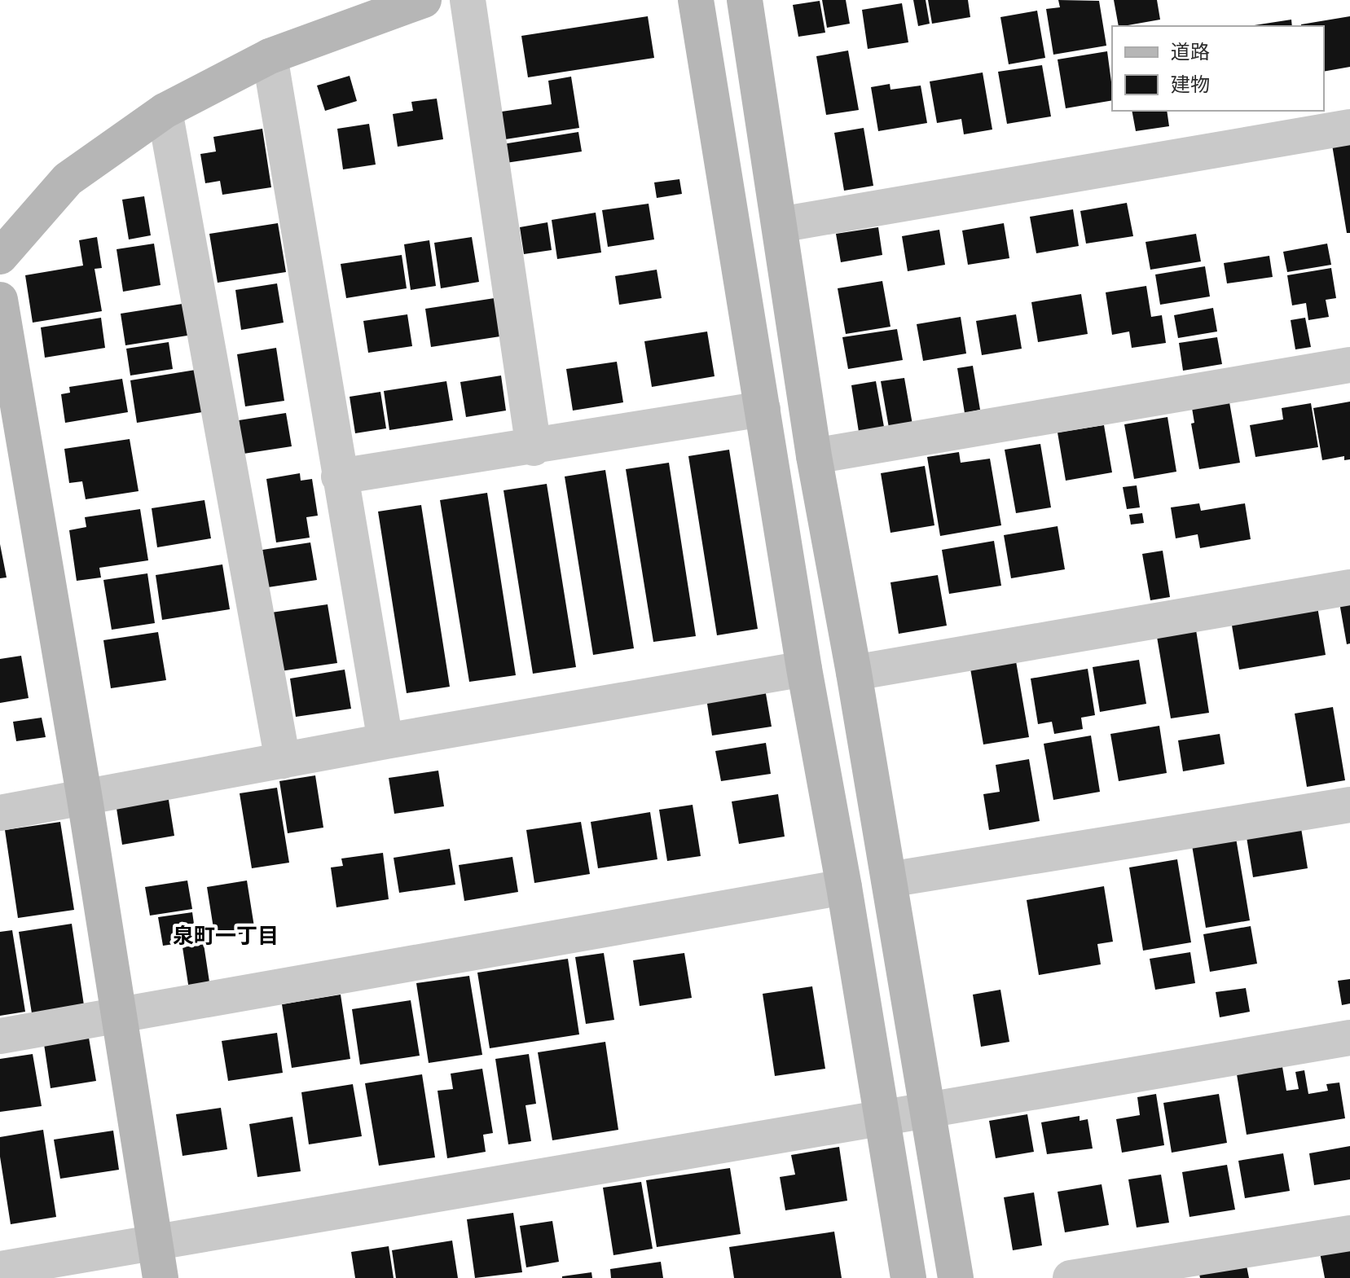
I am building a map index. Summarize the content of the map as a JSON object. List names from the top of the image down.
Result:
{
  "districts": ["泉町一丁目"],
  "legend": ["道路", "建物"]
}
